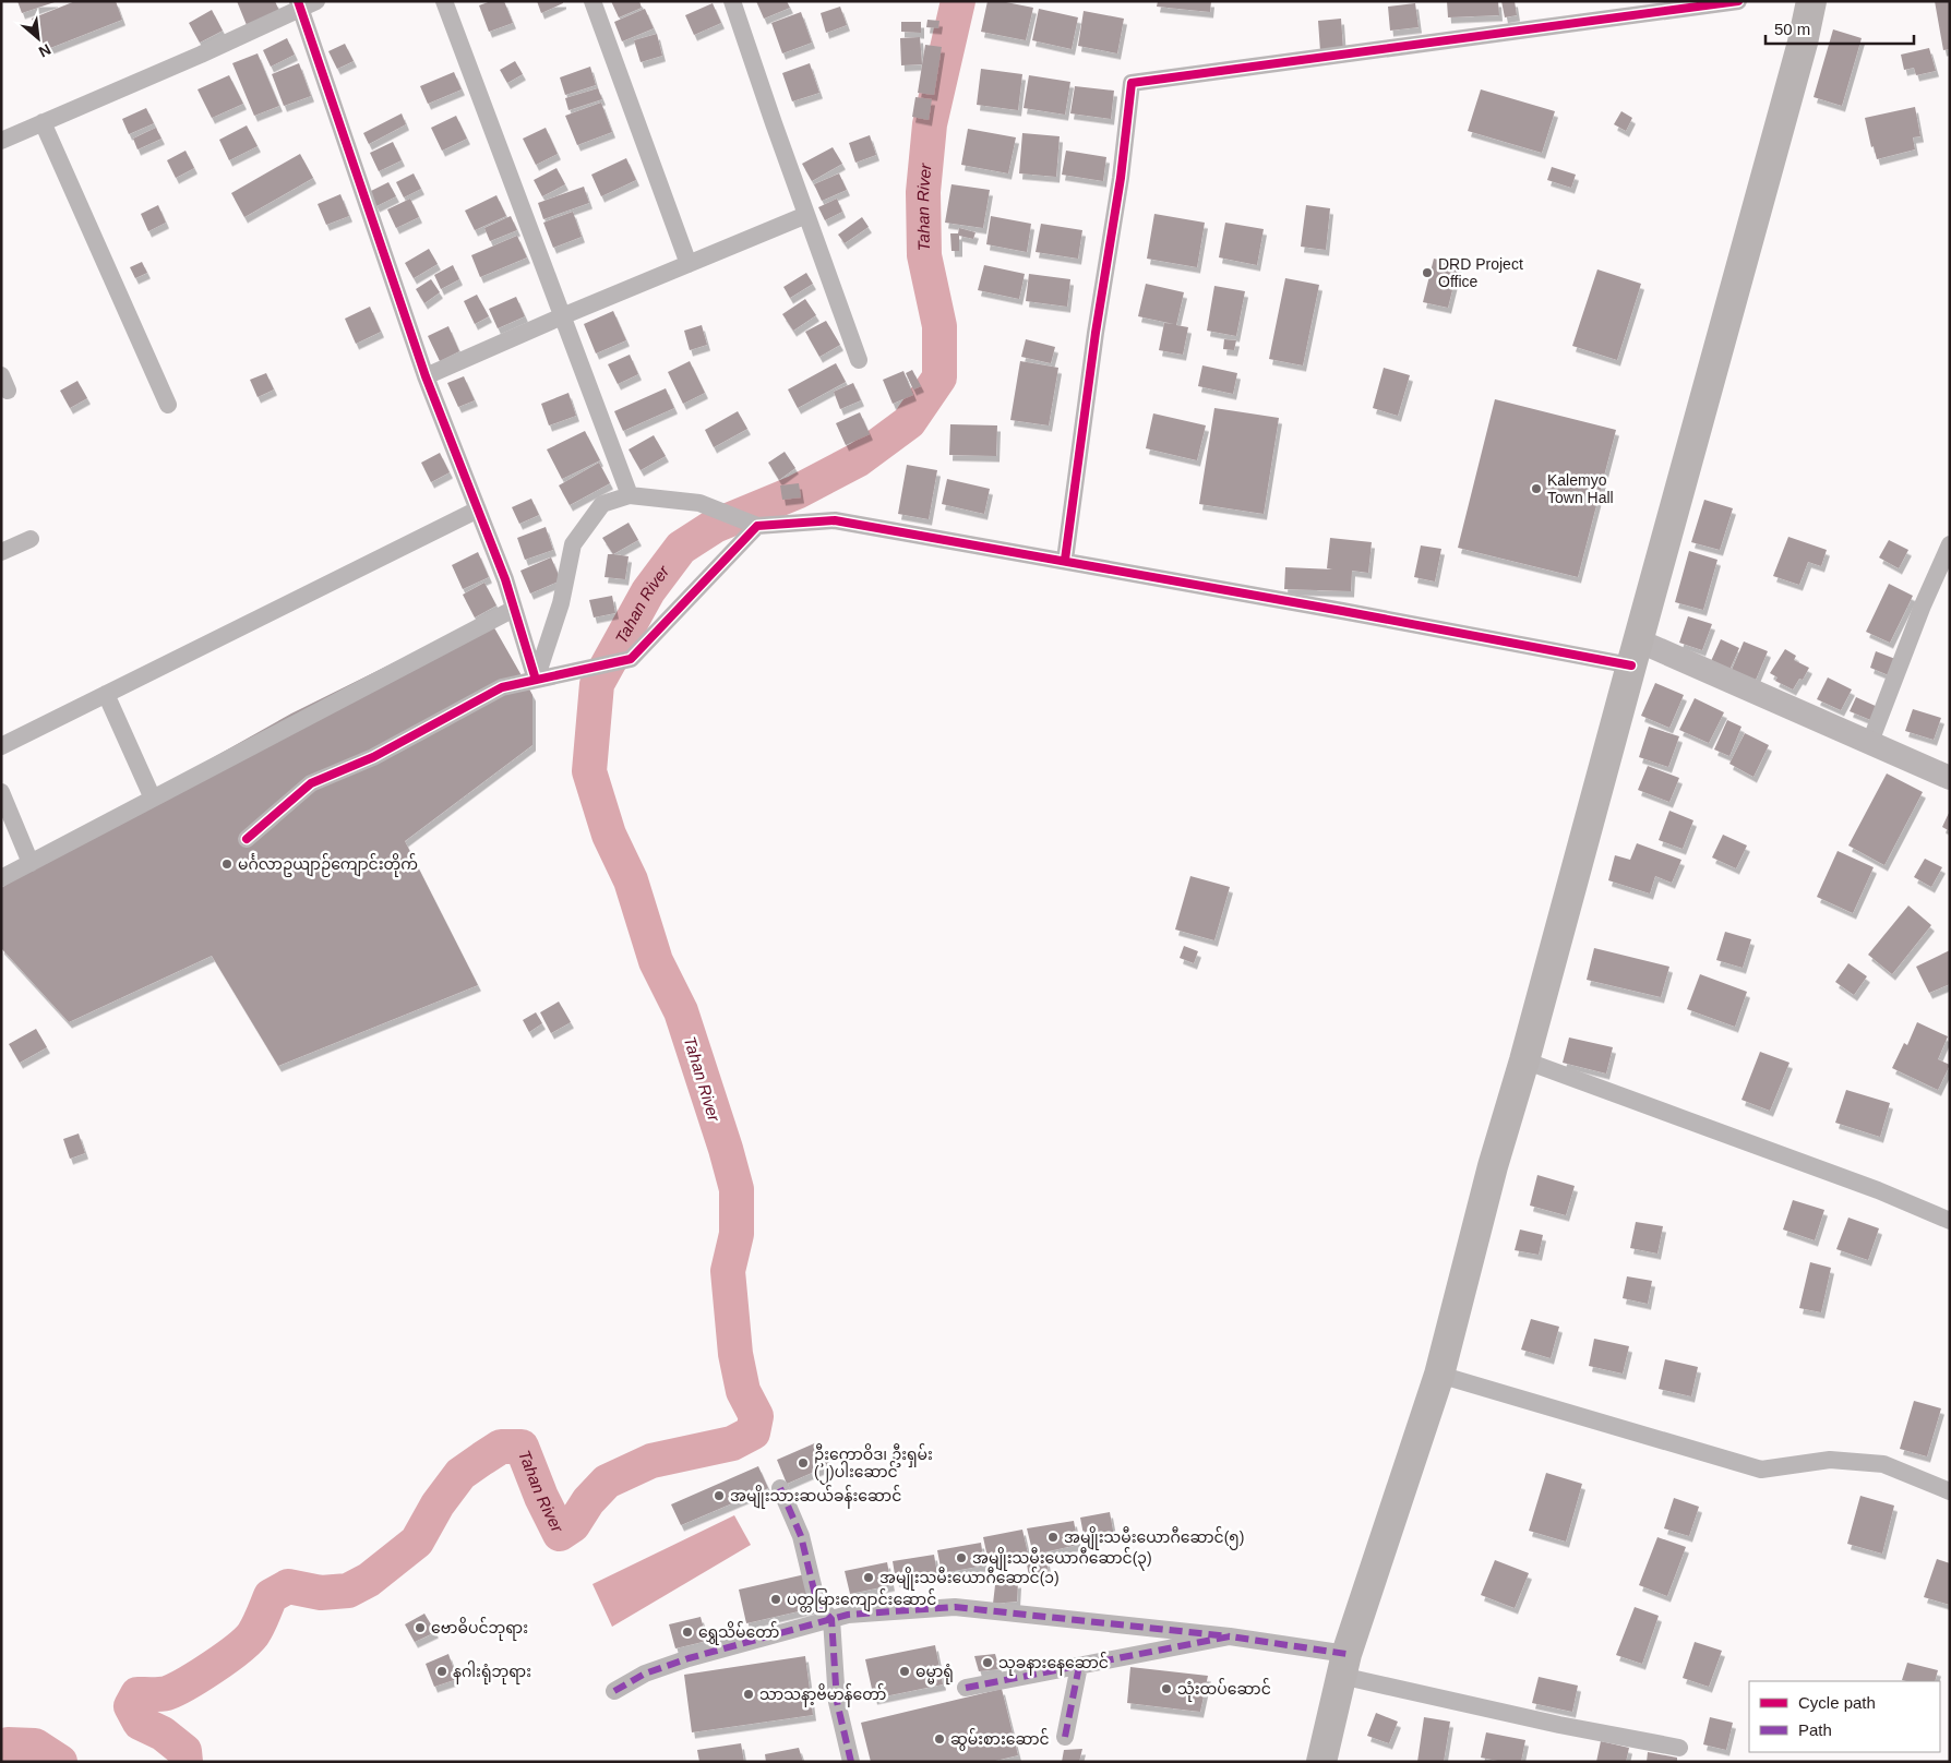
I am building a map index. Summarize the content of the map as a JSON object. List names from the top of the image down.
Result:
{
  "water": ["Tahan River"],
  "places": [
    "DRD Project Office",
    "Kalemyo Town Hall",
    "မင်္ဂလာဥယျာဉ်ကျောင်းတိုက်",
    "ဦးကောဝိဒ၊ ဦးရှမ်း (၂)ပါးဆောင်",
    "အမျိုးသားဆယ်ခန်းဆောင်",
    "အမျိုးသမီးယောဂီဆောင်(၅)",
    "အမျိုးသမီးယောဂီဆောင်(၃)",
    "အမျိုးသမီးယောဂီဆောင်(၁)",
    "ပတ္တမြားကျောင်းဆောင်",
    "ဗောဓိပင်ဘုရား",
    "ရွှေသိမ်တော်",
    "သုခနားနေဆောင်",
    "နဂါးရုံဘုရား",
    "ဓမ္မာရုံ",
    "သုံးထပ်ဆောင်",
    "သာသနာ့ဗိမာန်တော်",
    "ဆွမ်းစားဆောင်"
  ],
  "legend": ["Cycle path", "Path"],
  "scale_bar": "50 m",
  "north": "bottom right"
}
